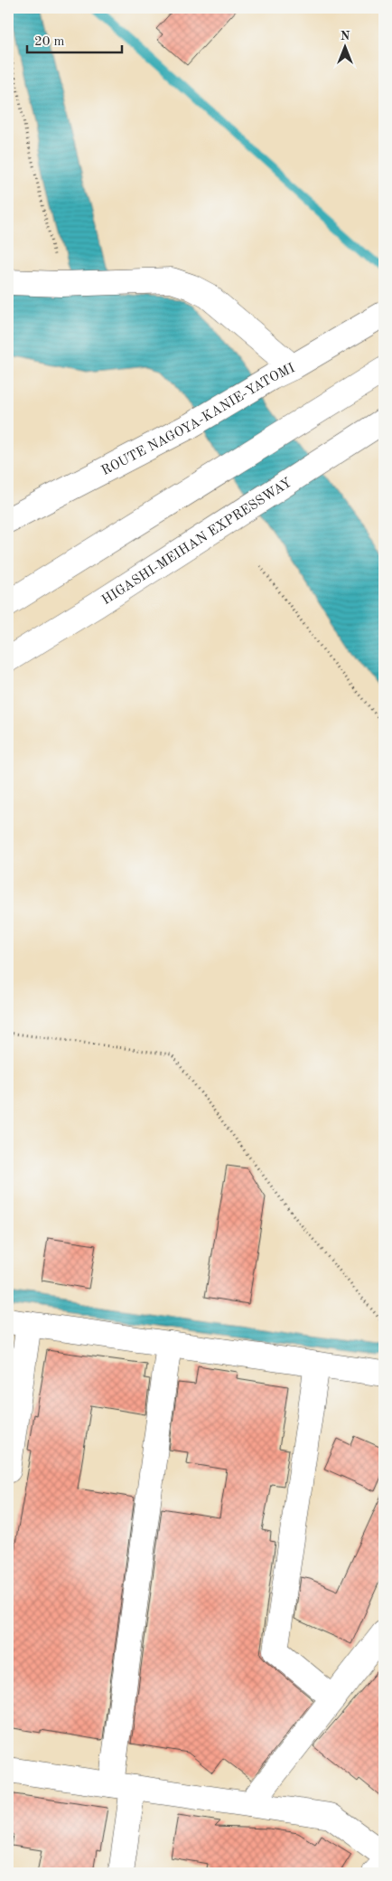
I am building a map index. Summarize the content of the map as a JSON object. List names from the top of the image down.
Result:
{
  "streets": {
    "main road": ["ROUTE NAGOYA-KANIE-YATOMI", "HIGASHI-MEIHAN EXPRESSWAY"]
  },
  "scale_bar": "20 m",
  "north": "top"
}
